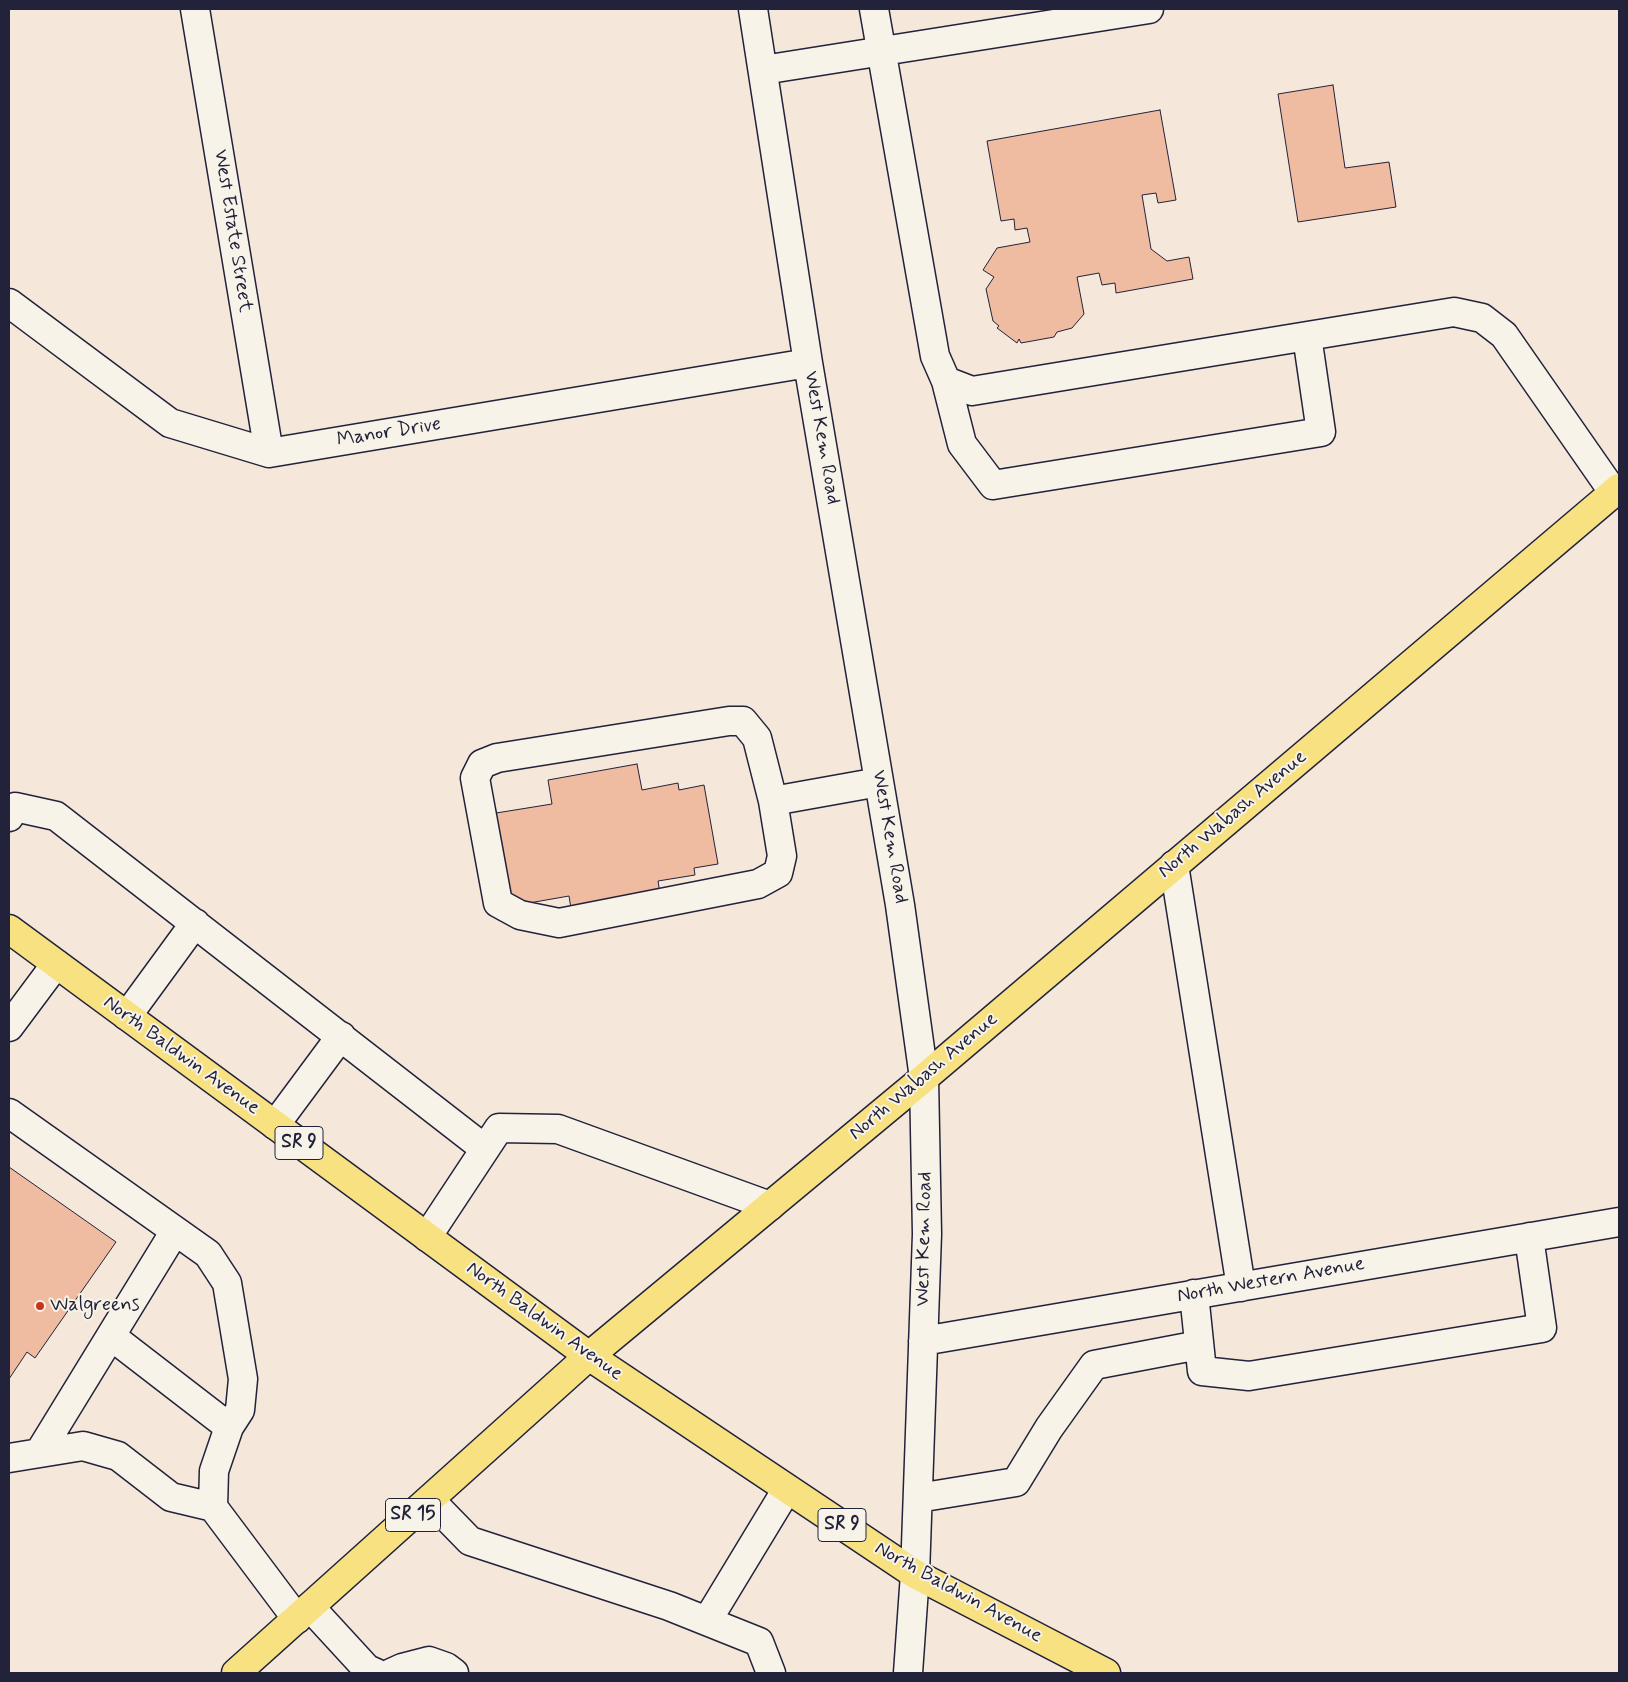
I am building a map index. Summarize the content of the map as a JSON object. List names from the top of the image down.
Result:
{
  "streets": {
    "main road": [
      "North Wabash Avenue",
      "North Baldwin Avenue",
      "SR 9",
      "SR 15"
    ],
    "street": [
      "West Estate Street",
      "Manor Drive",
      "West Kem Road",
      "North Western Avenue"
    ]
  },
  "crossings": [
    ["West Estate Street", "Manor Drive"],
    ["Manor Drive", "West Kem Road"],
    ["West Kem Road", "North Wabash Avenue"],
    ["West Kem Road", "North Baldwin Avenue"],
    ["West Kem Road", "North Western Avenue"],
    ["North Wabash Avenue", "North Baldwin Avenue"]
  ],
  "places": ["Walgreens"]
}
